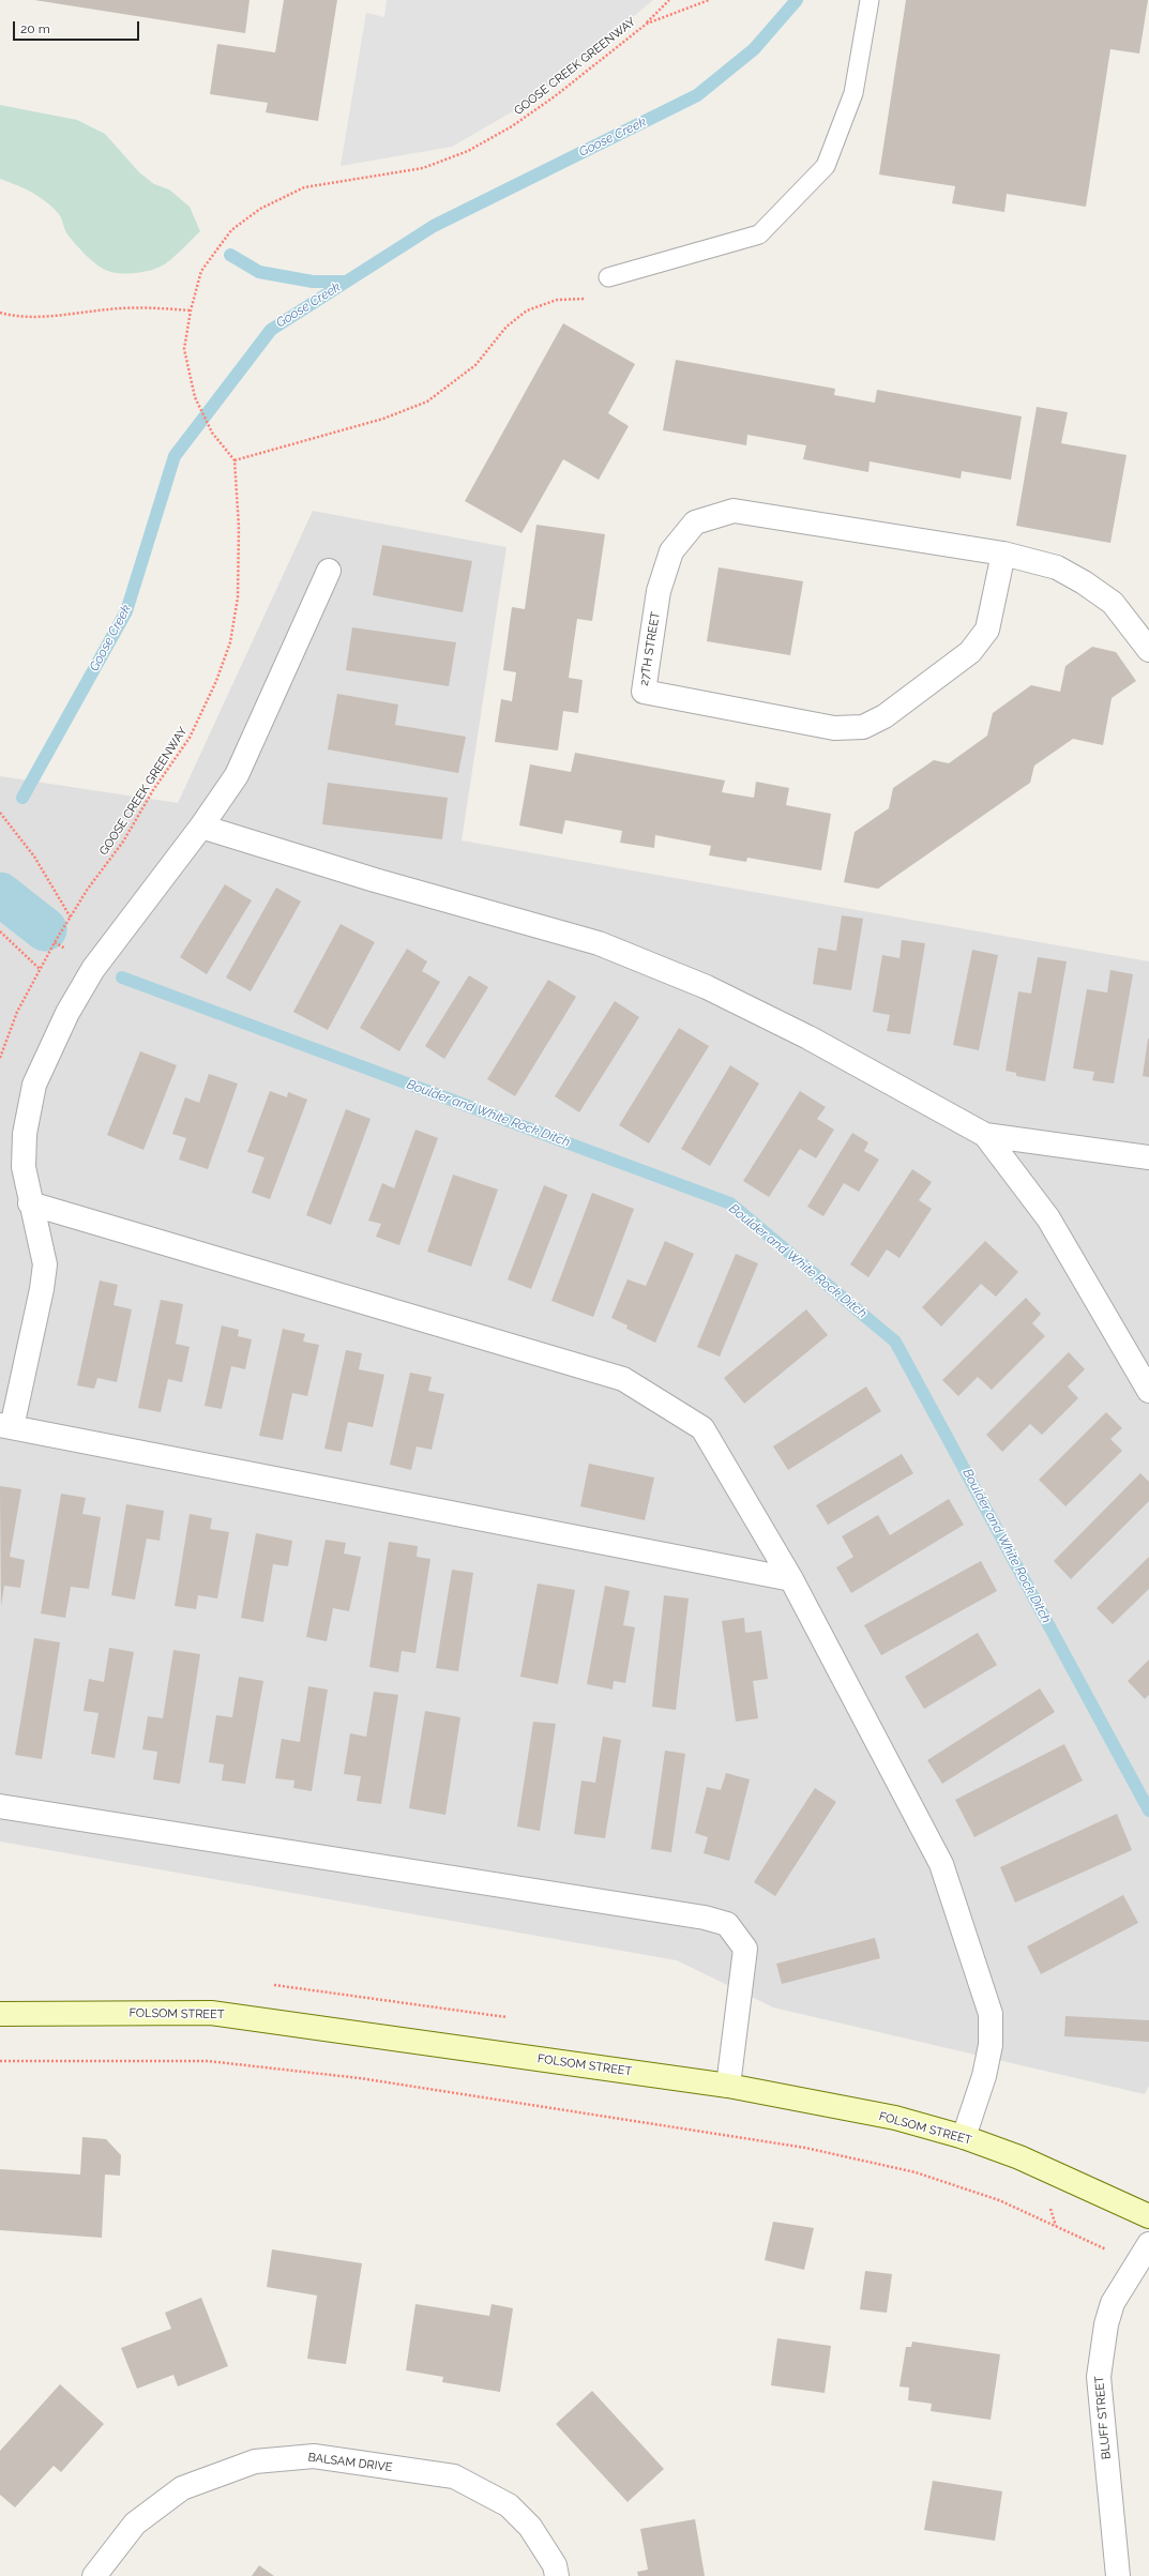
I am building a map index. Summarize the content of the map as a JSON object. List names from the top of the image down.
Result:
{
  "streets": {
    "main road": ["FOLSOM STREET"],
    "street": ["27TH STREET", "BLUFF STREET", "BALSAM DRIVE"],
    "path": ["GOOSE CREEK GREENWAY"]
  },
  "water": ["Goose Creek", "Boulder and White Rock Ditch"],
  "scale_bar": "20 m"
}
